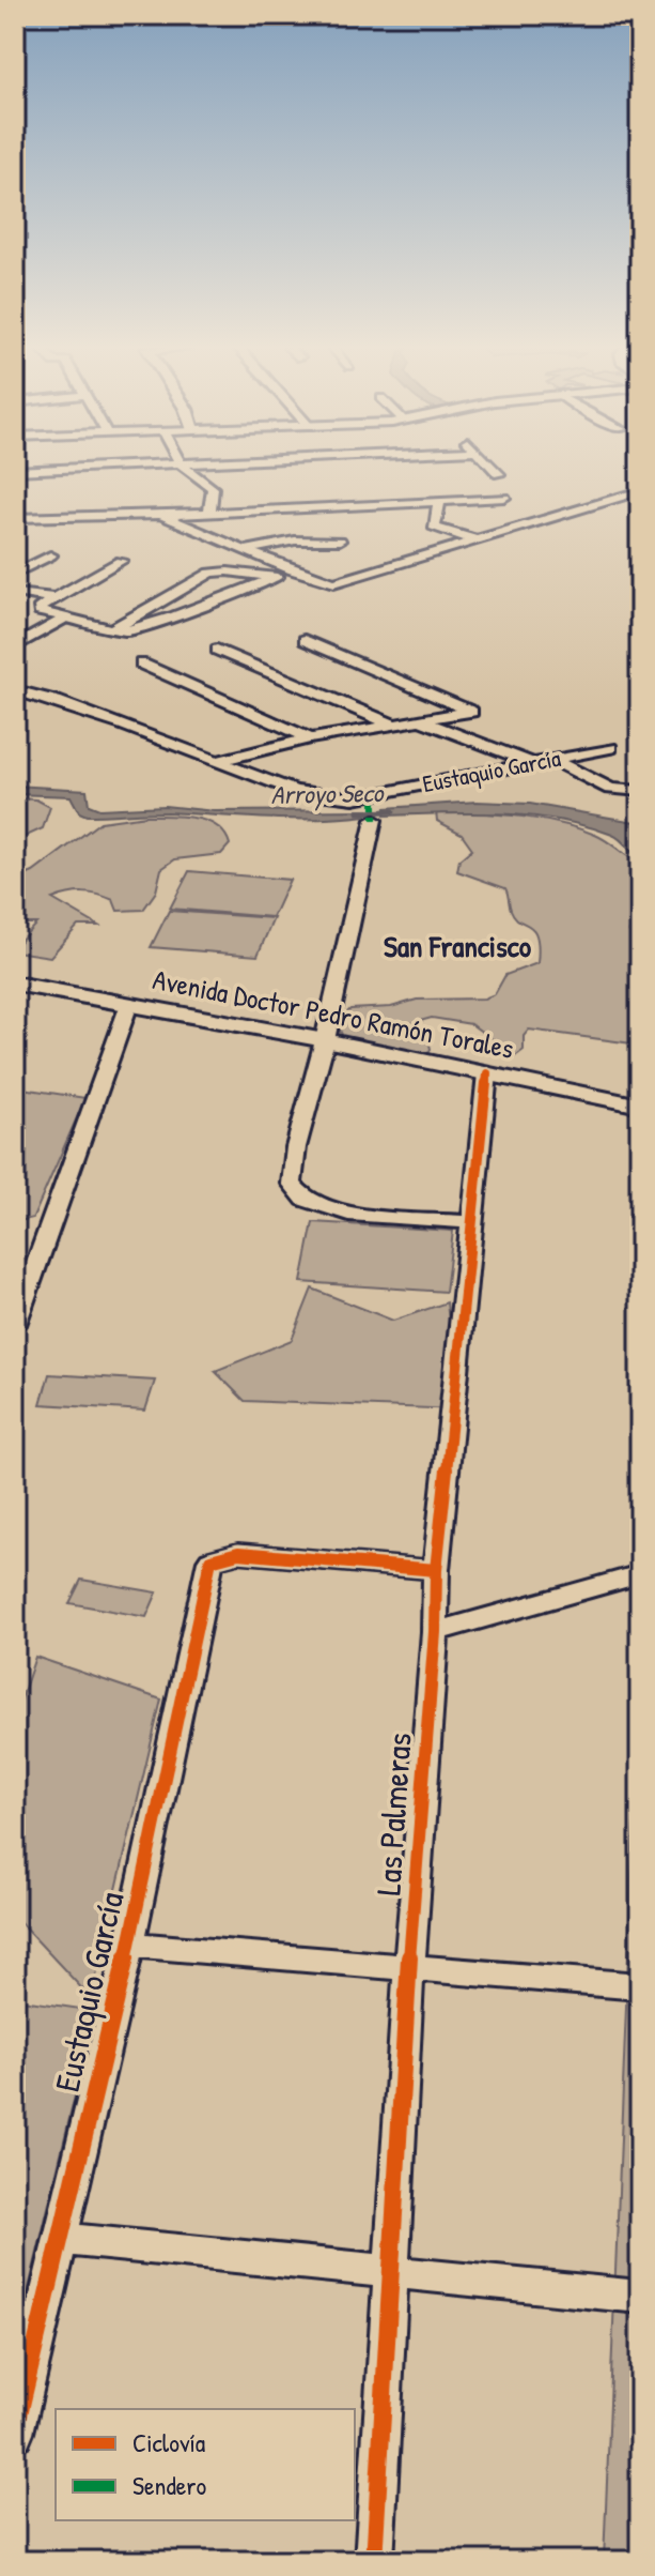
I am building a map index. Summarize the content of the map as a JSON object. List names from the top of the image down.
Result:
{
  "streets": {
    "street": ["Eustaquio García", "Avenida Doctor Pedro Ramón Torales", "Las Palmeras"]
  },
  "crossings": [
    ["Eustaquio García", "Las Palmeras"],
    ["Avenida Doctor Pedro Ramón Torales", "Las Palmeras"]
  ],
  "districts": ["San Francisco"],
  "water": ["Arroyo Seco"],
  "legend": ["Ciclovía", "Sendero"]
}
